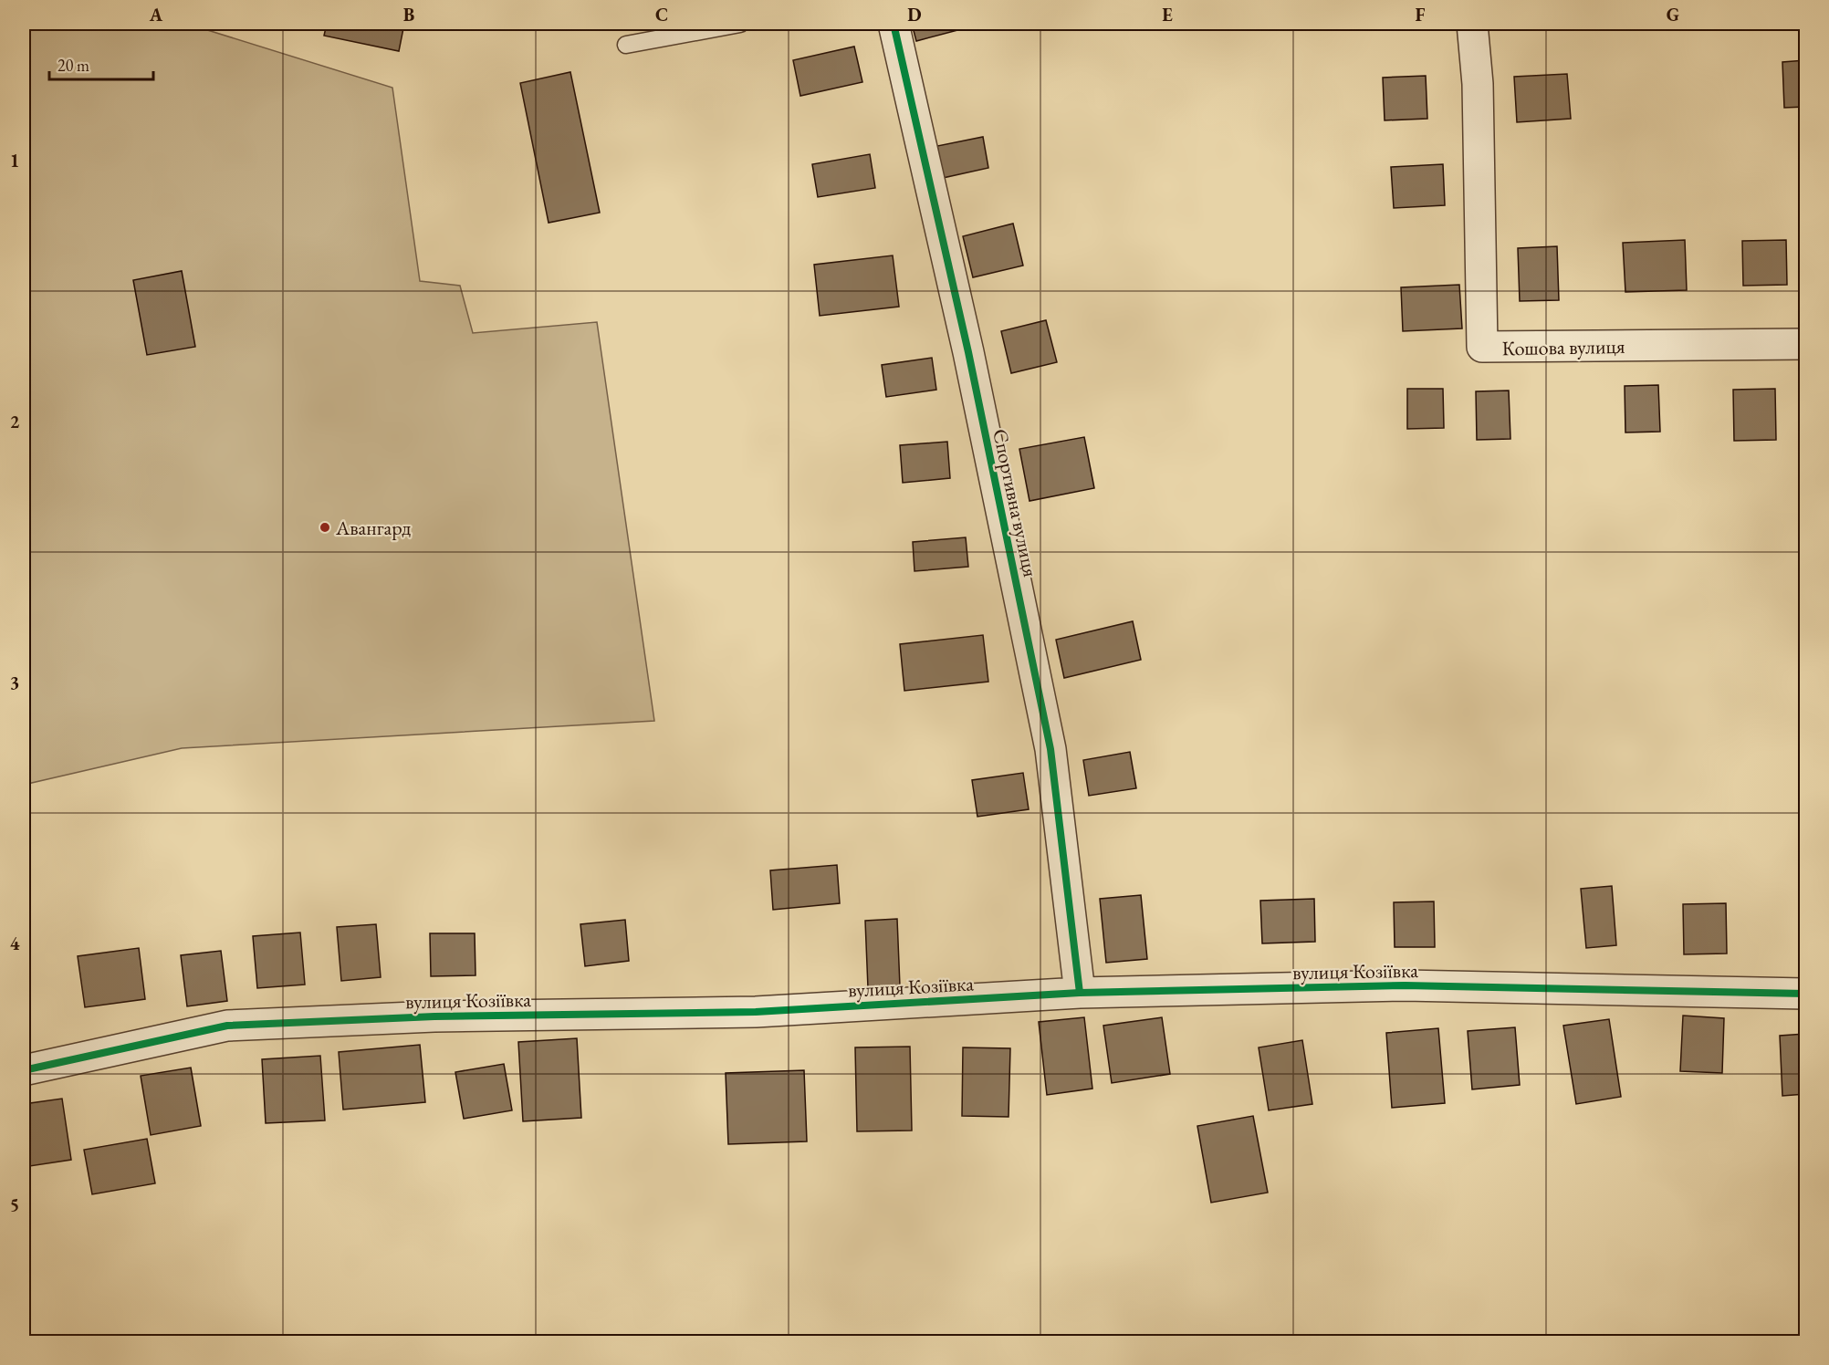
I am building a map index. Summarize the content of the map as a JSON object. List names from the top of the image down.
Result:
{
  "streets": {
    "street": ["Кошова вулиця", "Спортивна вулиця", "вулиця Козіївка"]
  },
  "crossings": [
    ["Спортивна вулиця", "вулиця Козіївка"]
  ],
  "places": ["Авангард"],
  "scale_bar": "20 m",
  "grid": {
    "columns": [
      "A",
      "B",
      "C",
      "D",
      "E",
      "F",
      "G"
    ],
    "rows": [
      "1",
      "2",
      "3",
      "4",
      "5"
    ]
  }
}
